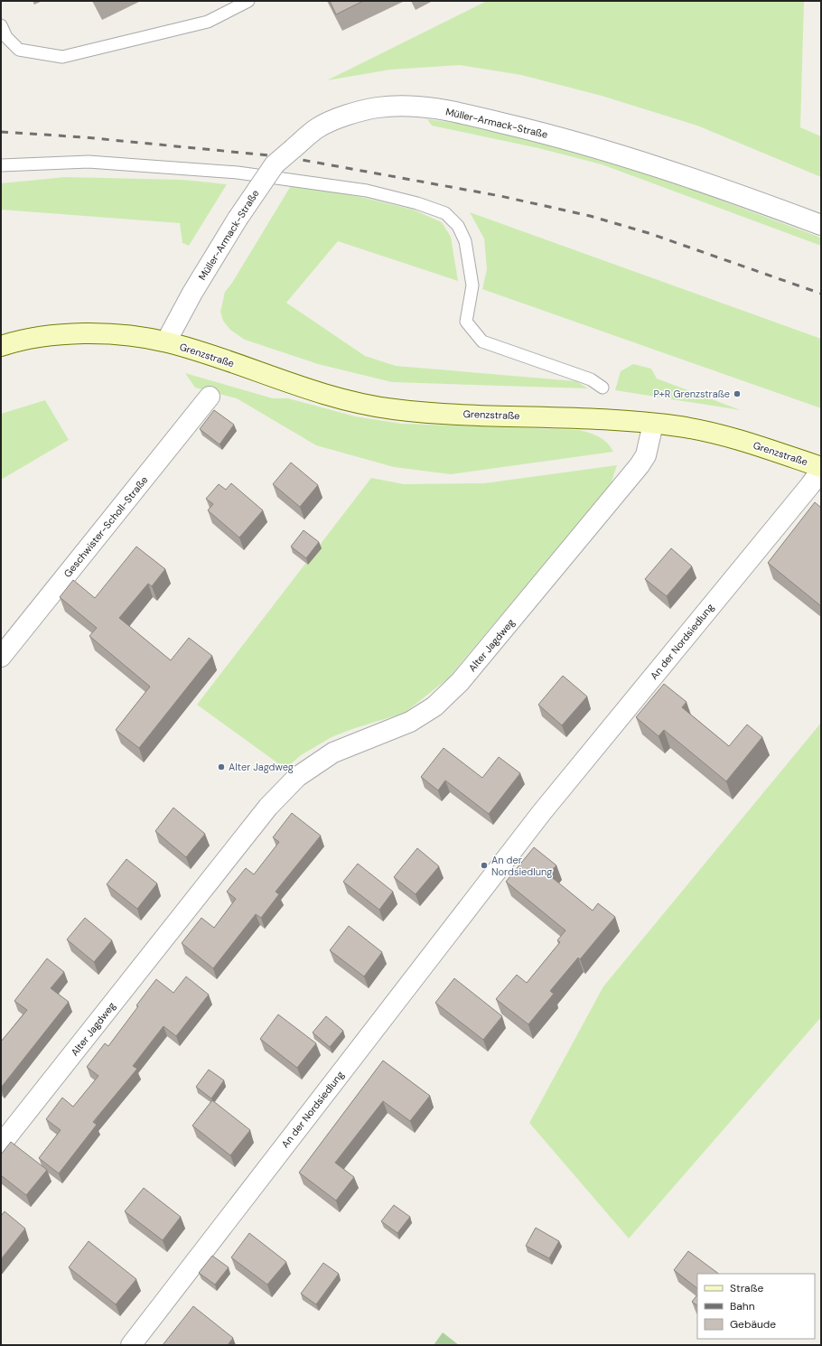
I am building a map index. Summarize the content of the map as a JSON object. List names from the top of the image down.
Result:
{
  "streets": {
    "main road": ["Grenzstraße"],
    "street": [
      "Müller-Armack-Straße",
      "Geschwister-Scholl-Straße",
      "An der Nordsiedlung",
      "Alter Jagdweg"
    ]
  },
  "crossings": [
    ["Müller-Armack-Straße", "Grenzstraße"],
    ["Grenzstraße", "An der Nordsiedlung"],
    ["Grenzstraße", "Alter Jagdweg"]
  ],
  "places": ["P+R Grenzstraße", "Alter Jagdweg", "An der Nordsiedlung"],
  "legend": ["Straße", "Bahn", "Gebäude"]
}
